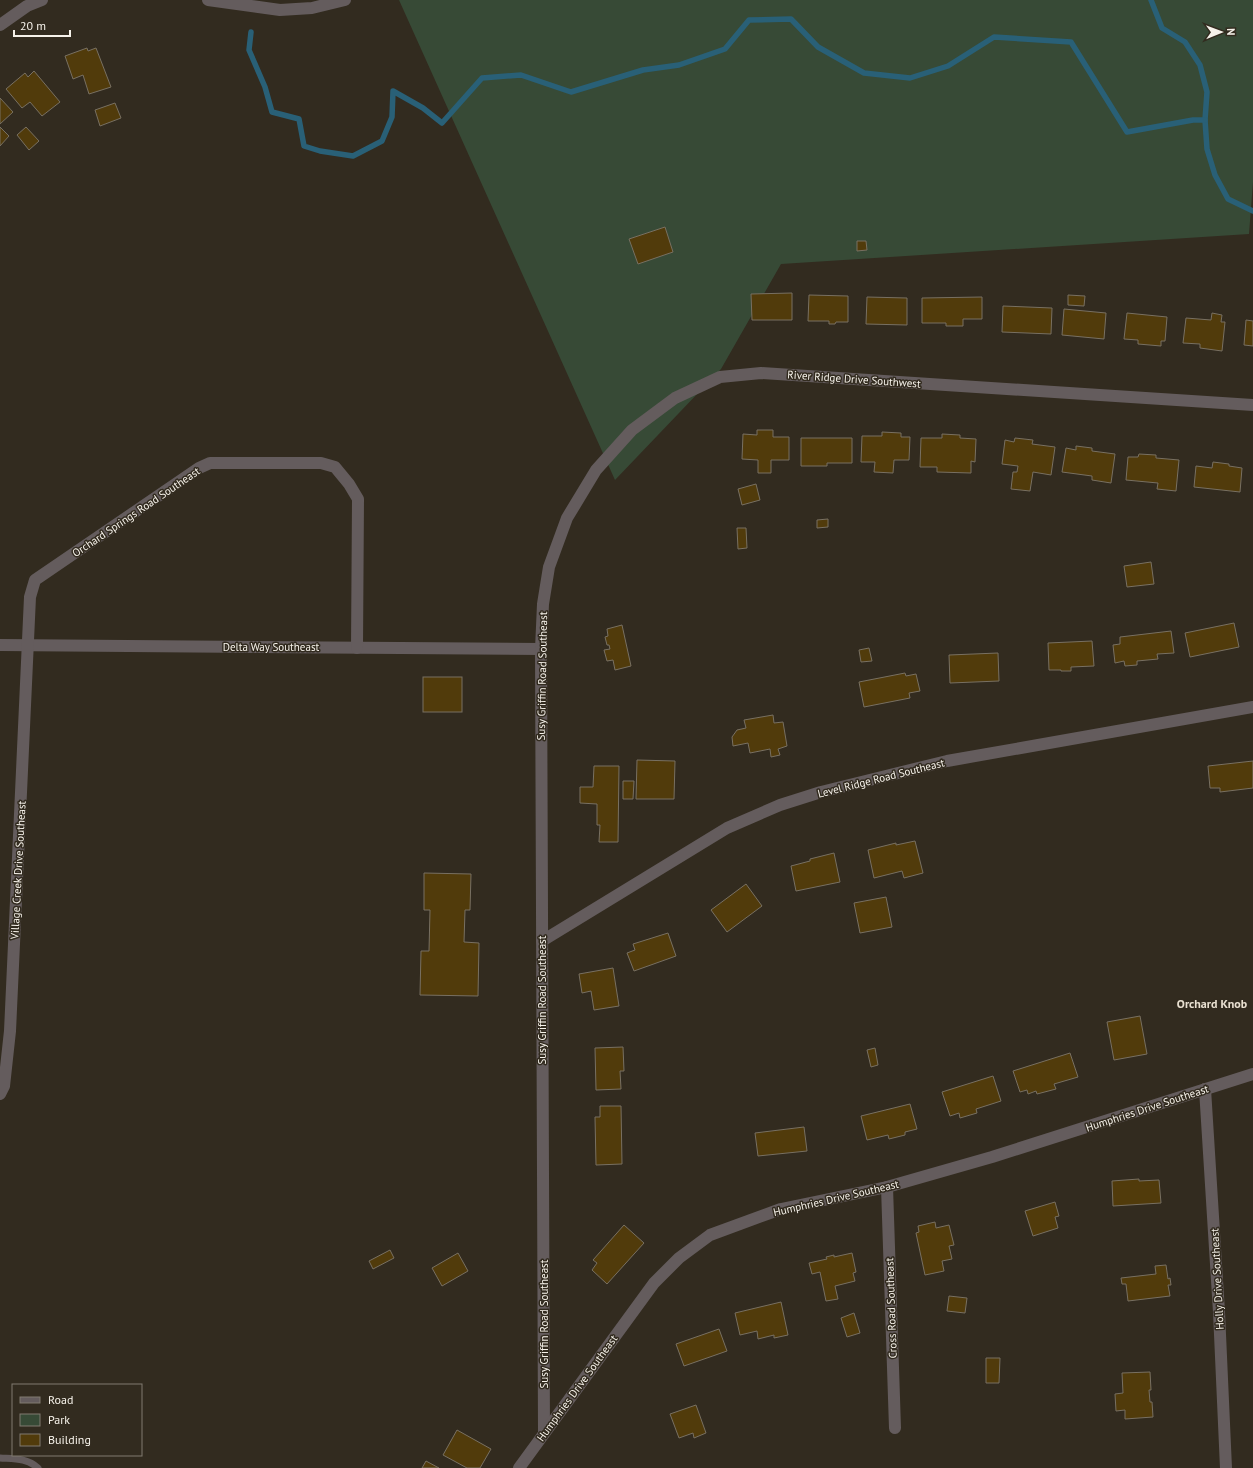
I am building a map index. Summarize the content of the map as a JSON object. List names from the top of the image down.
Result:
{
  "streets": {
    "street": [
      "River Ridge Drive Southwest",
      "Orchard Springs Road Southeast",
      "Delta Way Southeast",
      "Susy Griffin Road Southeast",
      "Level Ridge Road Southeast",
      "Village Creek Drive Southeast",
      "Humphries Drive Southeast",
      "Holly Drive Southeast",
      "Cross Road Southeast"
    ]
  },
  "crossings": [
    ["River Ridge Drive Southwest", "Susy Griffin Road Southeast"],
    ["Orchard Springs Road Southeast", "Delta Way Southeast"],
    ["Orchard Springs Road Southeast", "Village Creek Drive Southeast"],
    ["Delta Way Southeast", "Susy Griffin Road Southeast"],
    ["Delta Way Southeast", "Village Creek Drive Southeast"],
    ["Susy Griffin Road Southeast", "Level Ridge Road Southeast"],
    ["Susy Griffin Road Southeast", "Humphries Drive Southeast"],
    ["Humphries Drive Southeast", "Holly Drive Southeast"],
    ["Humphries Drive Southeast", "Cross Road Southeast"]
  ],
  "districts": ["Orchard Knob"],
  "legend": ["Road", "Park", "Building"],
  "scale_bar": "20 m",
  "north": "right"
}
